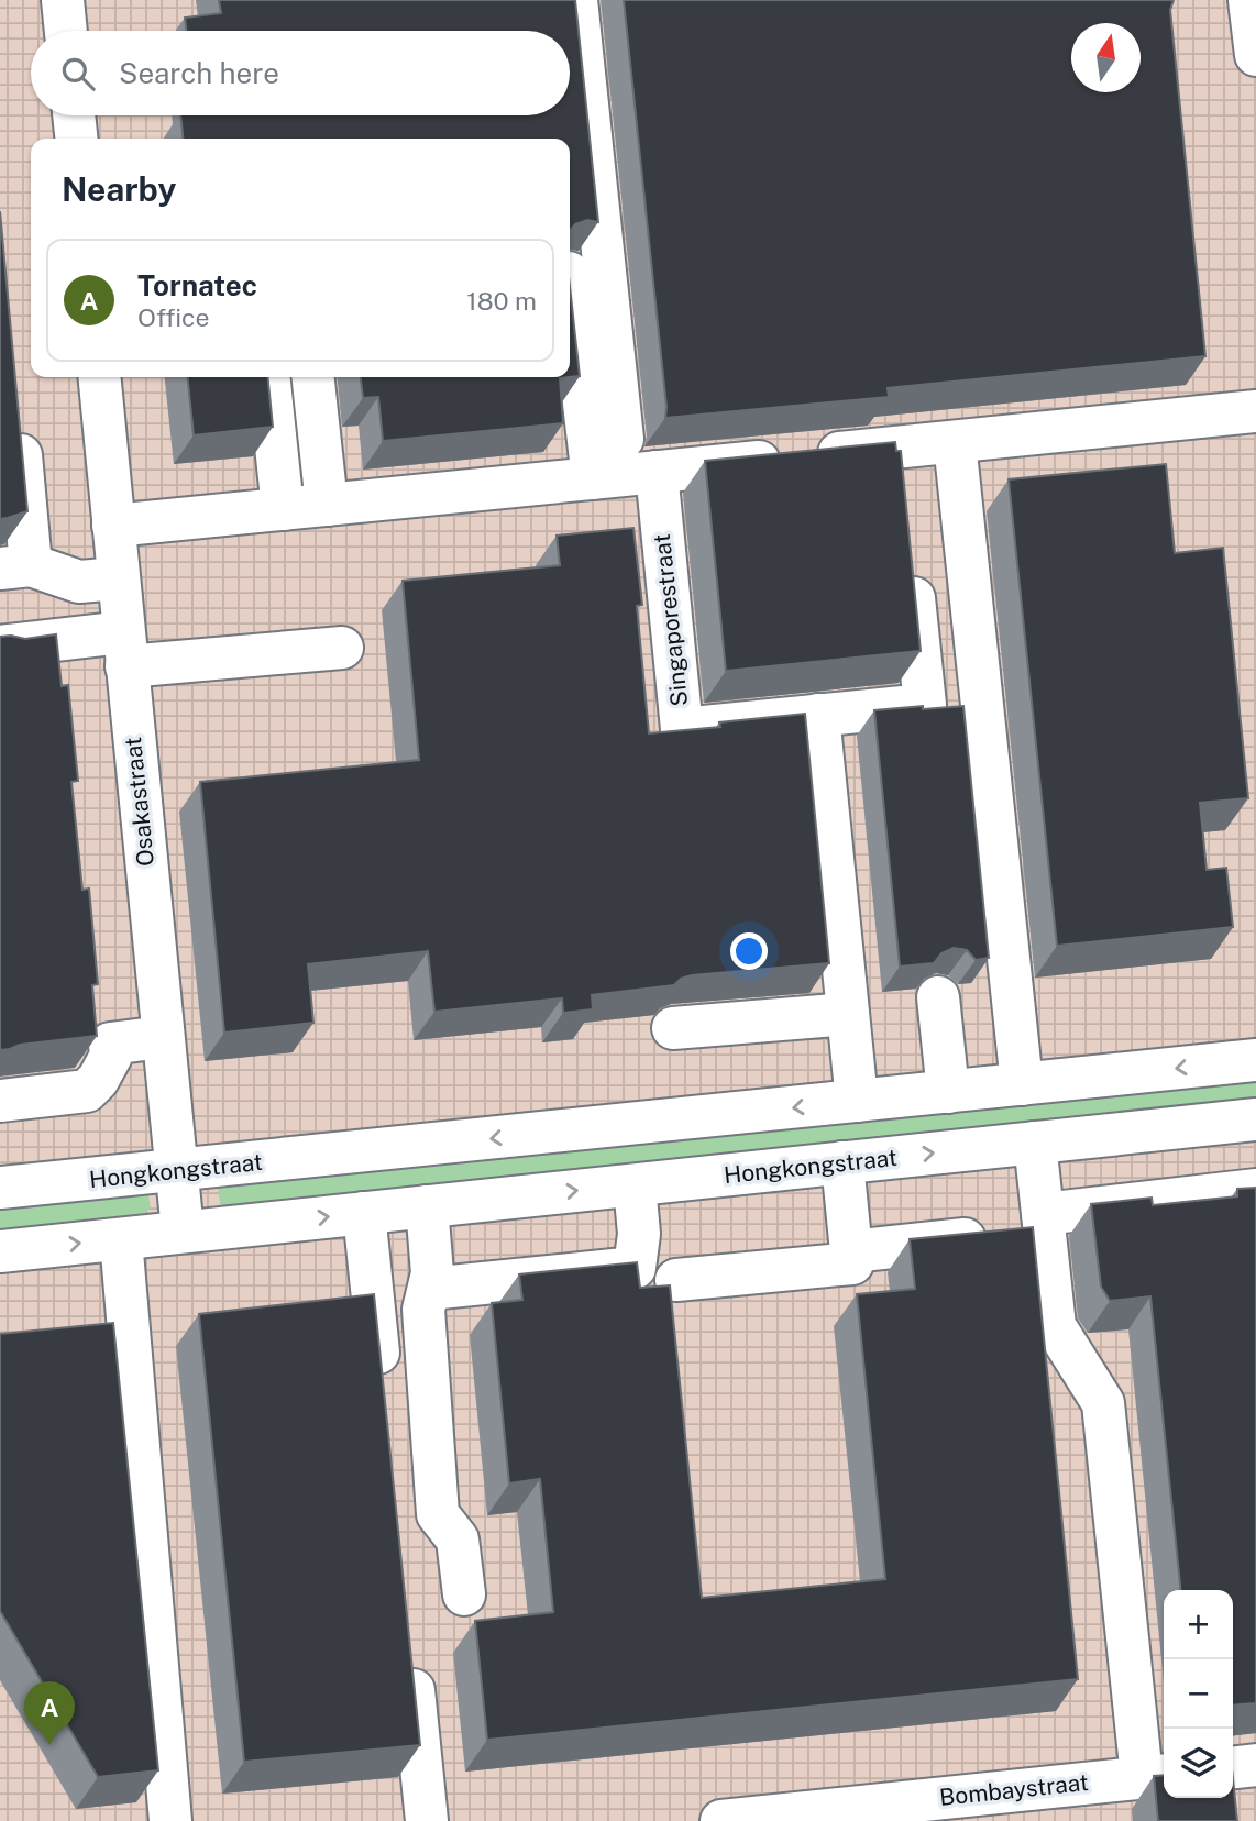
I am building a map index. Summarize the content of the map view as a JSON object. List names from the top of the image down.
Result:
{
  "streets": {
    "street": [
      "Singaporestraat",
      "Osakastraat",
      "Hongkongstraat",
      "Bombaystraat"
    ]
  },
  "crossings": [
    ["Osakastraat", "Hongkongstraat"]
  ],
  "north": "top",
  "page": {
    "search": "Search here",
    "heading": "Nearby",
    "list": [
      {
        "mark": "A",
        "name": "Tornatec",
        "note": "Office",
        "value": "180 m"
      }
    ],
    "map_buttons": ["+", "−"],
    "pins": "A"
  }
}
